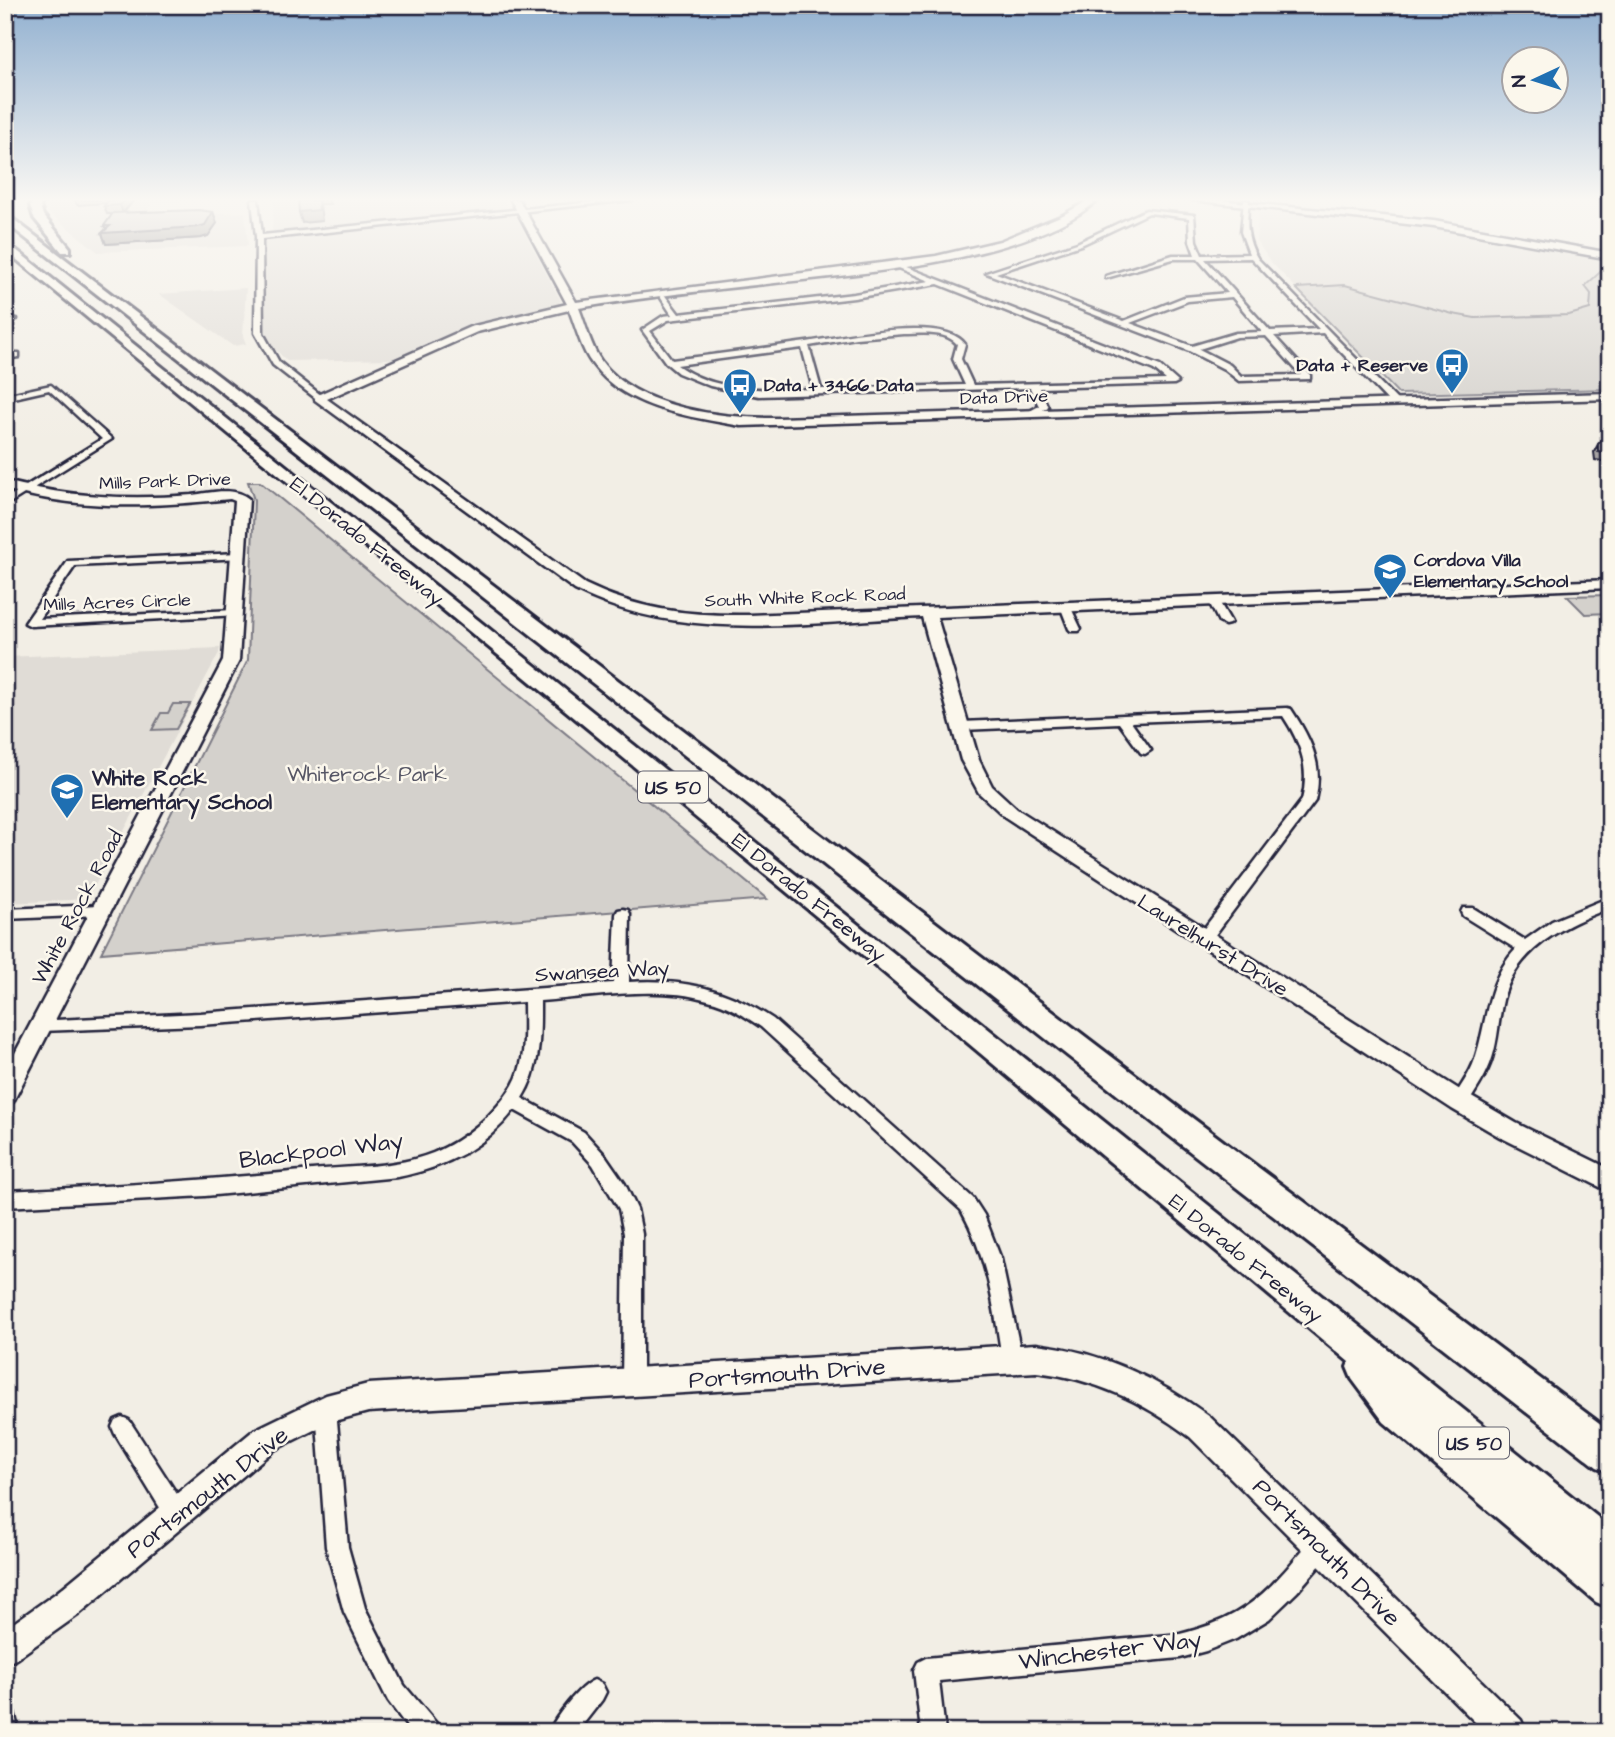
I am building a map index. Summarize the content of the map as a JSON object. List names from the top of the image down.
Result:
{
  "streets": {
    "highway": ["El Dorado Freeway", "US 50"],
    "street": [
      "Data Drive",
      "Mills Park Drive",
      "South White Rock Road",
      "Mills Acres Circle",
      "White Rock Road",
      "Laurelhurst Drive",
      "Swansea Way",
      "Blackpool Way",
      "Portsmouth Drive",
      "Winchester Way"
    ]
  },
  "crossings": [
    ["Mills Park Drive", "White Rock Road"],
    ["South White Rock Road", "Laurelhurst Drive"],
    ["Mills Acres Circle", "White Rock Road"],
    ["White Rock Road", "Swansea Way"],
    ["Swansea Way", "Blackpool Way"],
    ["Swansea Way", "Portsmouth Drive"],
    ["Portsmouth Drive", "Winchester Way"]
  ],
  "parks": ["Whiterock Park"],
  "places": {
    "bus stop": ["Data + Reserve", "Data + 3466 Data"],
    "school or university": ["Cordova Villa Elementary School", "White Rock Elementary School"]
  },
  "north": "left"
}
